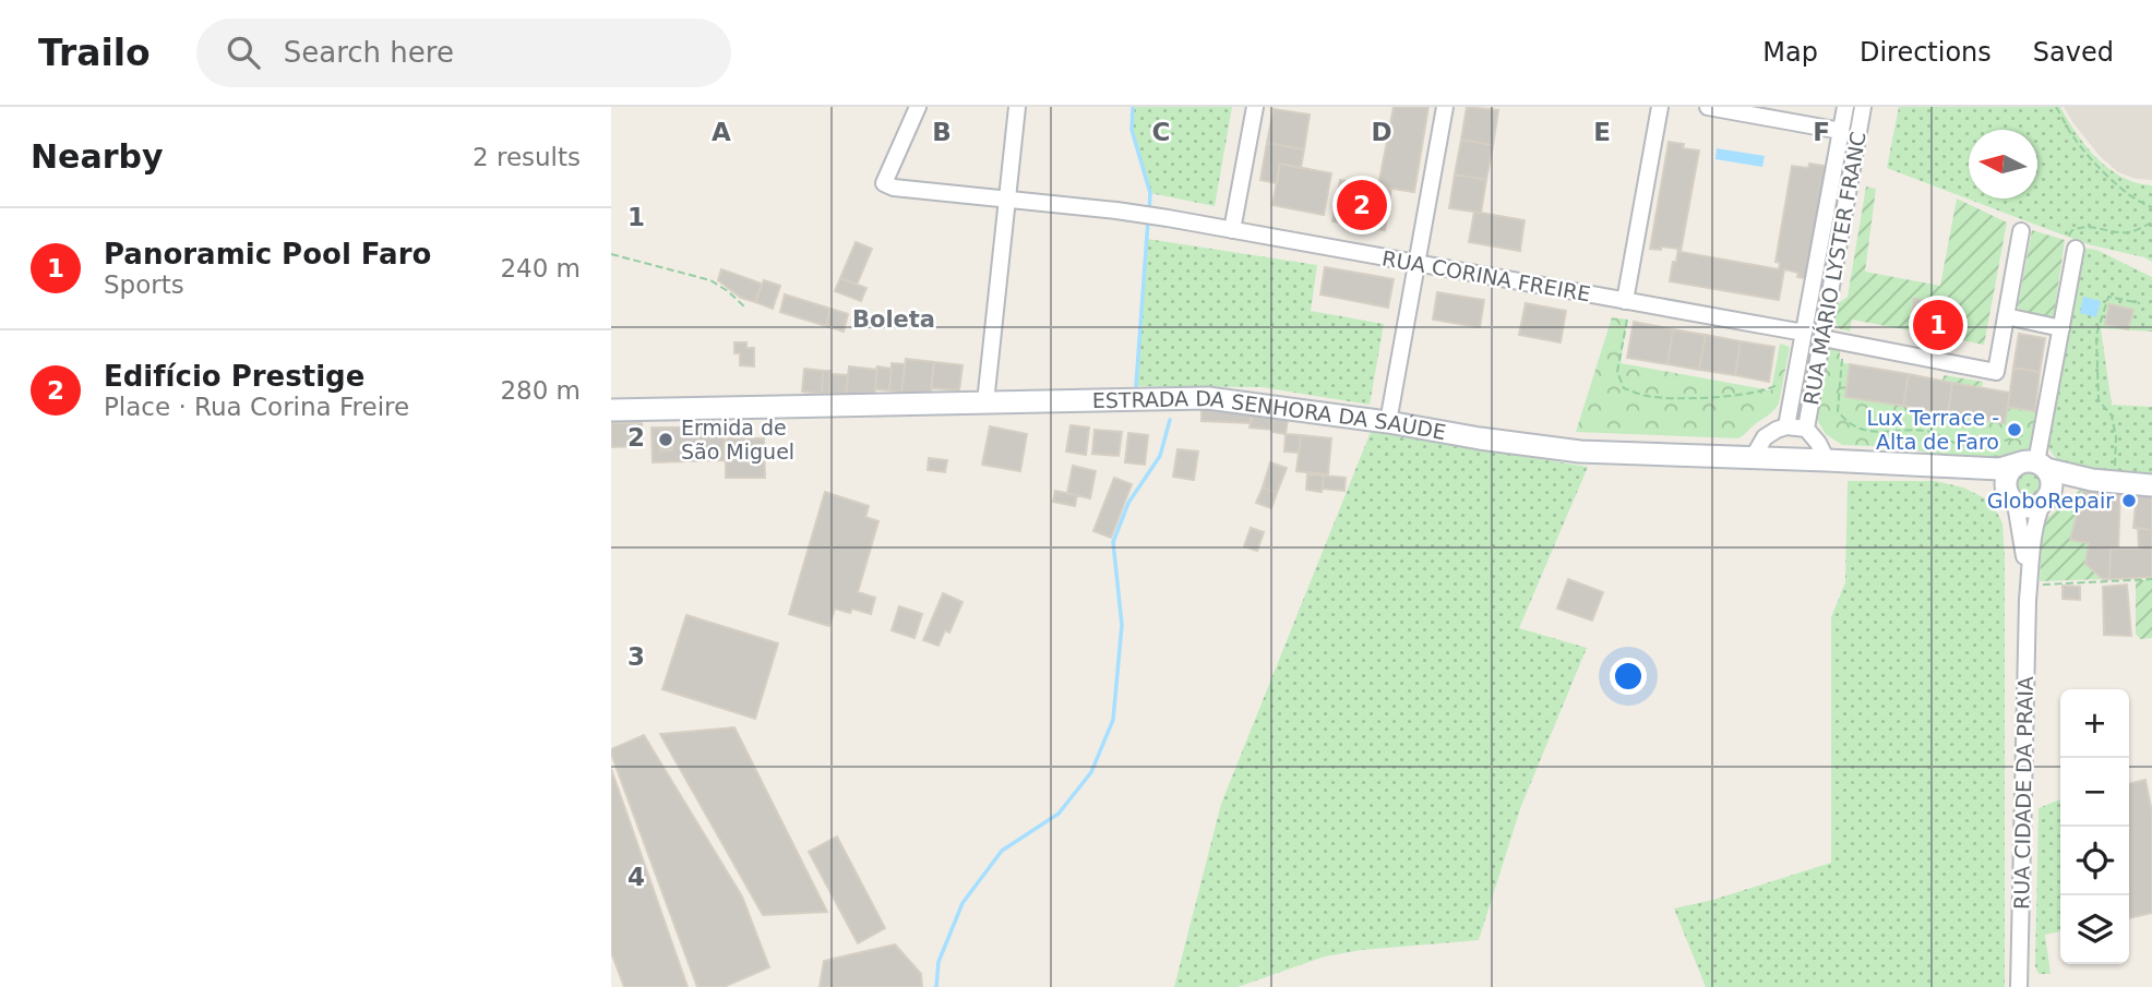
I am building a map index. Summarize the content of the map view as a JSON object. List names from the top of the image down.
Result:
{
  "streets": {
    "street": [
      "RUA MÁRIO LYSTER FRANC",
      "RUA CORINA FREIRE",
      "ESTRADA DA SENHORA DA SAÚDE",
      "RUA CIDADE DA PRAIA"
    ]
  },
  "crossings": [
    ["RUA MÁRIO LYSTER FRANC", "RUA CORINA FREIRE"]
  ],
  "districts": ["Boleta"],
  "places": ["Lux Terrace - Alta de Faro", "Ermida de São Miguel", "GloboRepair"],
  "north": "left",
  "page": {
    "header": "Trailo",
    "search": "Search here",
    "nav": ["Map", "Directions", "Saved"],
    "heading": ["Nearby", "2 results"],
    "pins": ["2", "1"],
    "list": [
      {
        "mark": "1",
        "name": "Panoramic Pool Faro",
        "note": "Sports",
        "value": "240 m"
      },
      {
        "mark": "2",
        "name": "Edifício Prestige",
        "note": "Place · Rua Corina Freire",
        "value": "280 m"
      }
    ],
    "map_buttons": ["+", "−"]
  },
  "grid": {
    "columns": [
      "A",
      "B",
      "C",
      "D",
      "E",
      "F"
    ],
    "rows": [
      "1",
      "2",
      "3",
      "4"
    ]
  }
}
